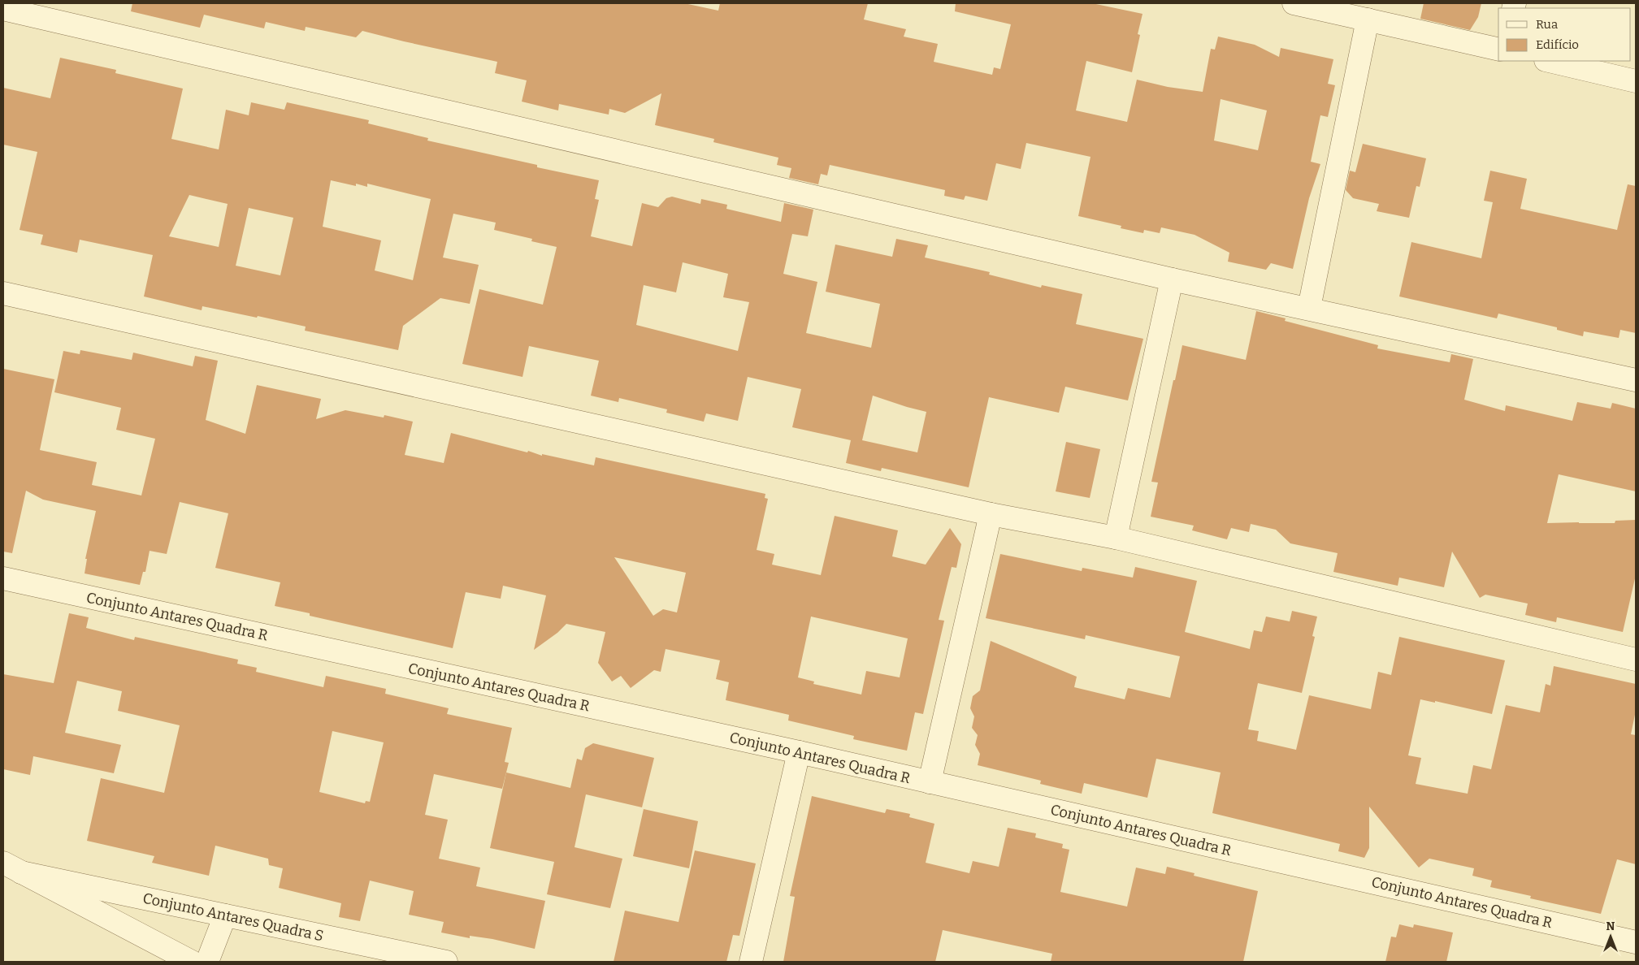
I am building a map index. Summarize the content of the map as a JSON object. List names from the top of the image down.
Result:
{
  "streets": {
    "street": ["Conjunto Antares Quadra R", "Conjunto Antares Quadra S"]
  },
  "legend": ["Rua", "Edifício"],
  "north": "top"
}
